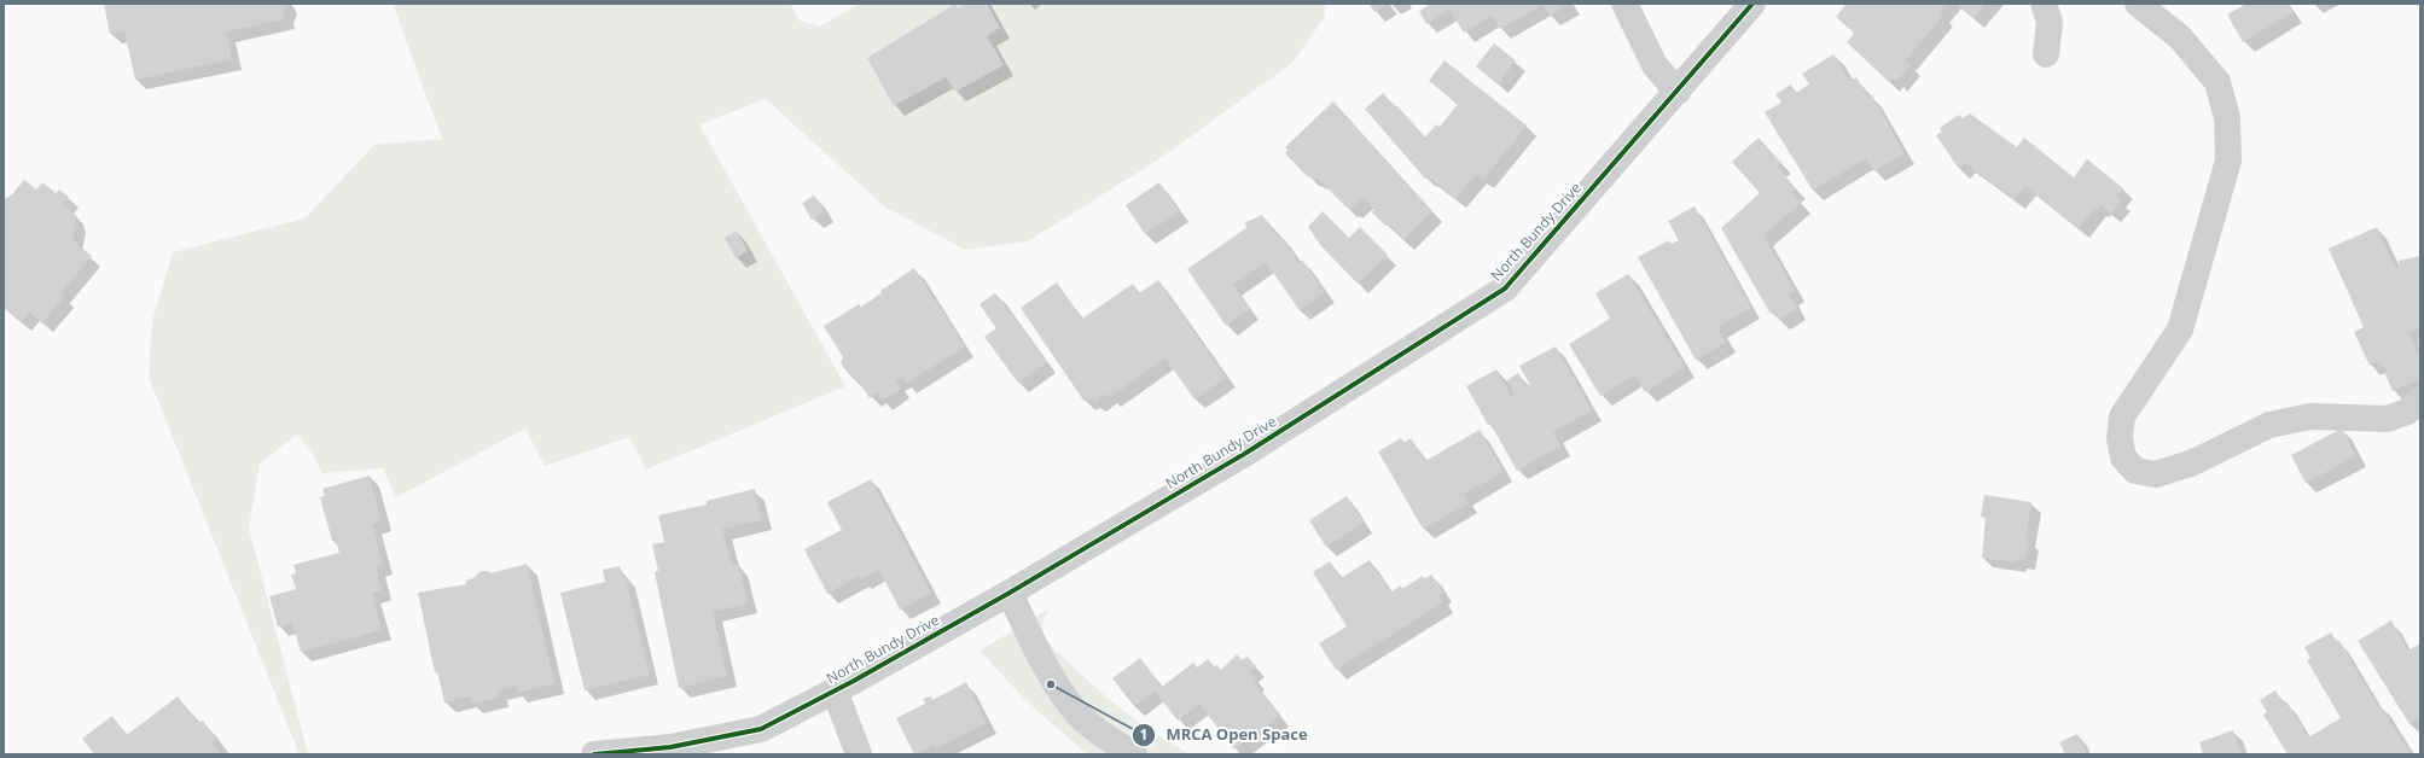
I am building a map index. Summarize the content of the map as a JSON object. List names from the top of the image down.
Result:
{
  "streets": {
    "street": ["North Bundy Drive"]
  },
  "places": ["MRCA Open Space"]
}
